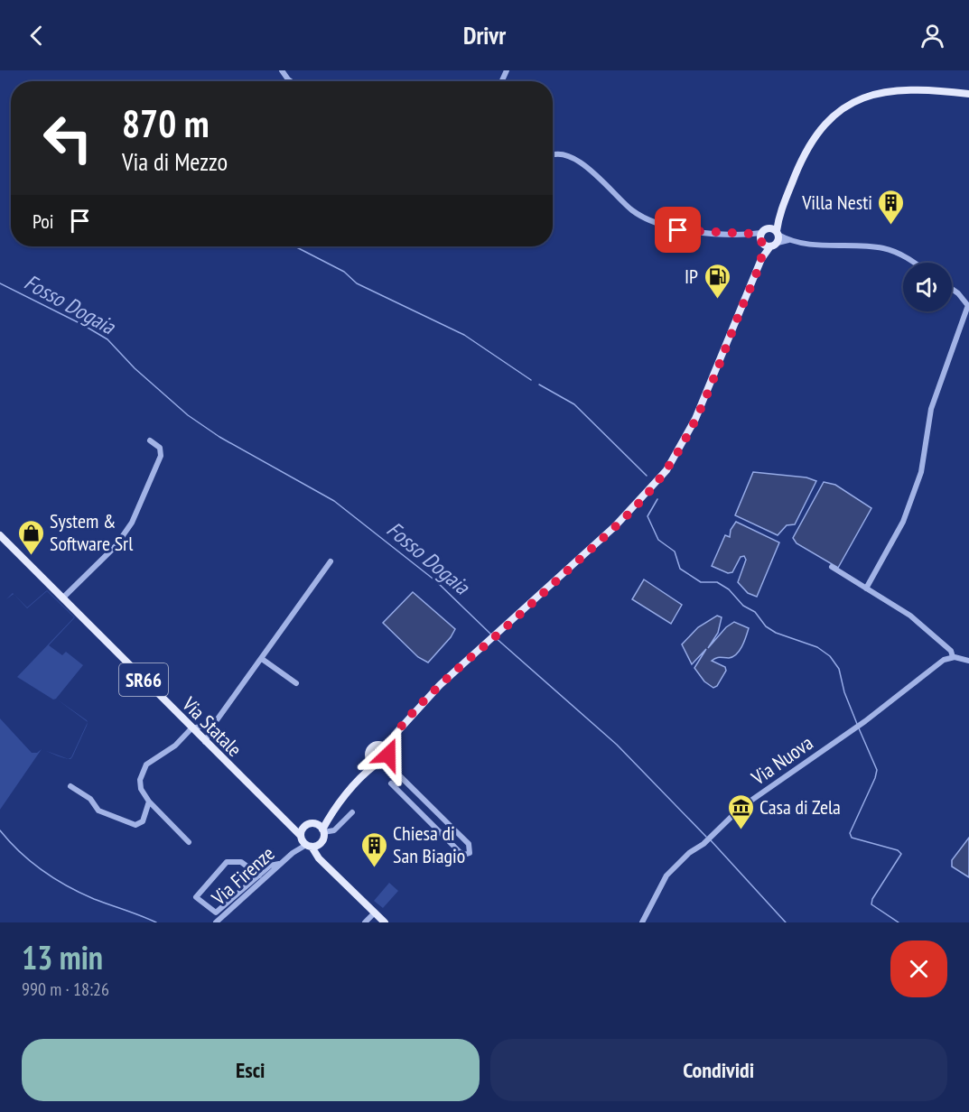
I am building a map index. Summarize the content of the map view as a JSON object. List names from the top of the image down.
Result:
{
  "streets": {
    "main road": ["SR66", "Via Statale"],
    "street": ["Via Nuova", "Via Firenze"]
  },
  "crossings": [
    ["SR66", "Via Statale"]
  ],
  "water": ["Fosso Dogaia"],
  "places": {
    "building": ["Villa Nesti", "Chiesa di San Biagio"],
    "fuel station": ["IP"],
    "shop": ["System & Software Srl"],
    "museum": ["Casa di Zela"]
  },
  "page": {
    "header": "Drivr",
    "turn": ["870 m", "Via di Mezzo"],
    "then": "Poi",
    "heading": ["13 min", "990 m · 18:26"],
    "buttons": ["Esci", "Condividi"]
  }
}
